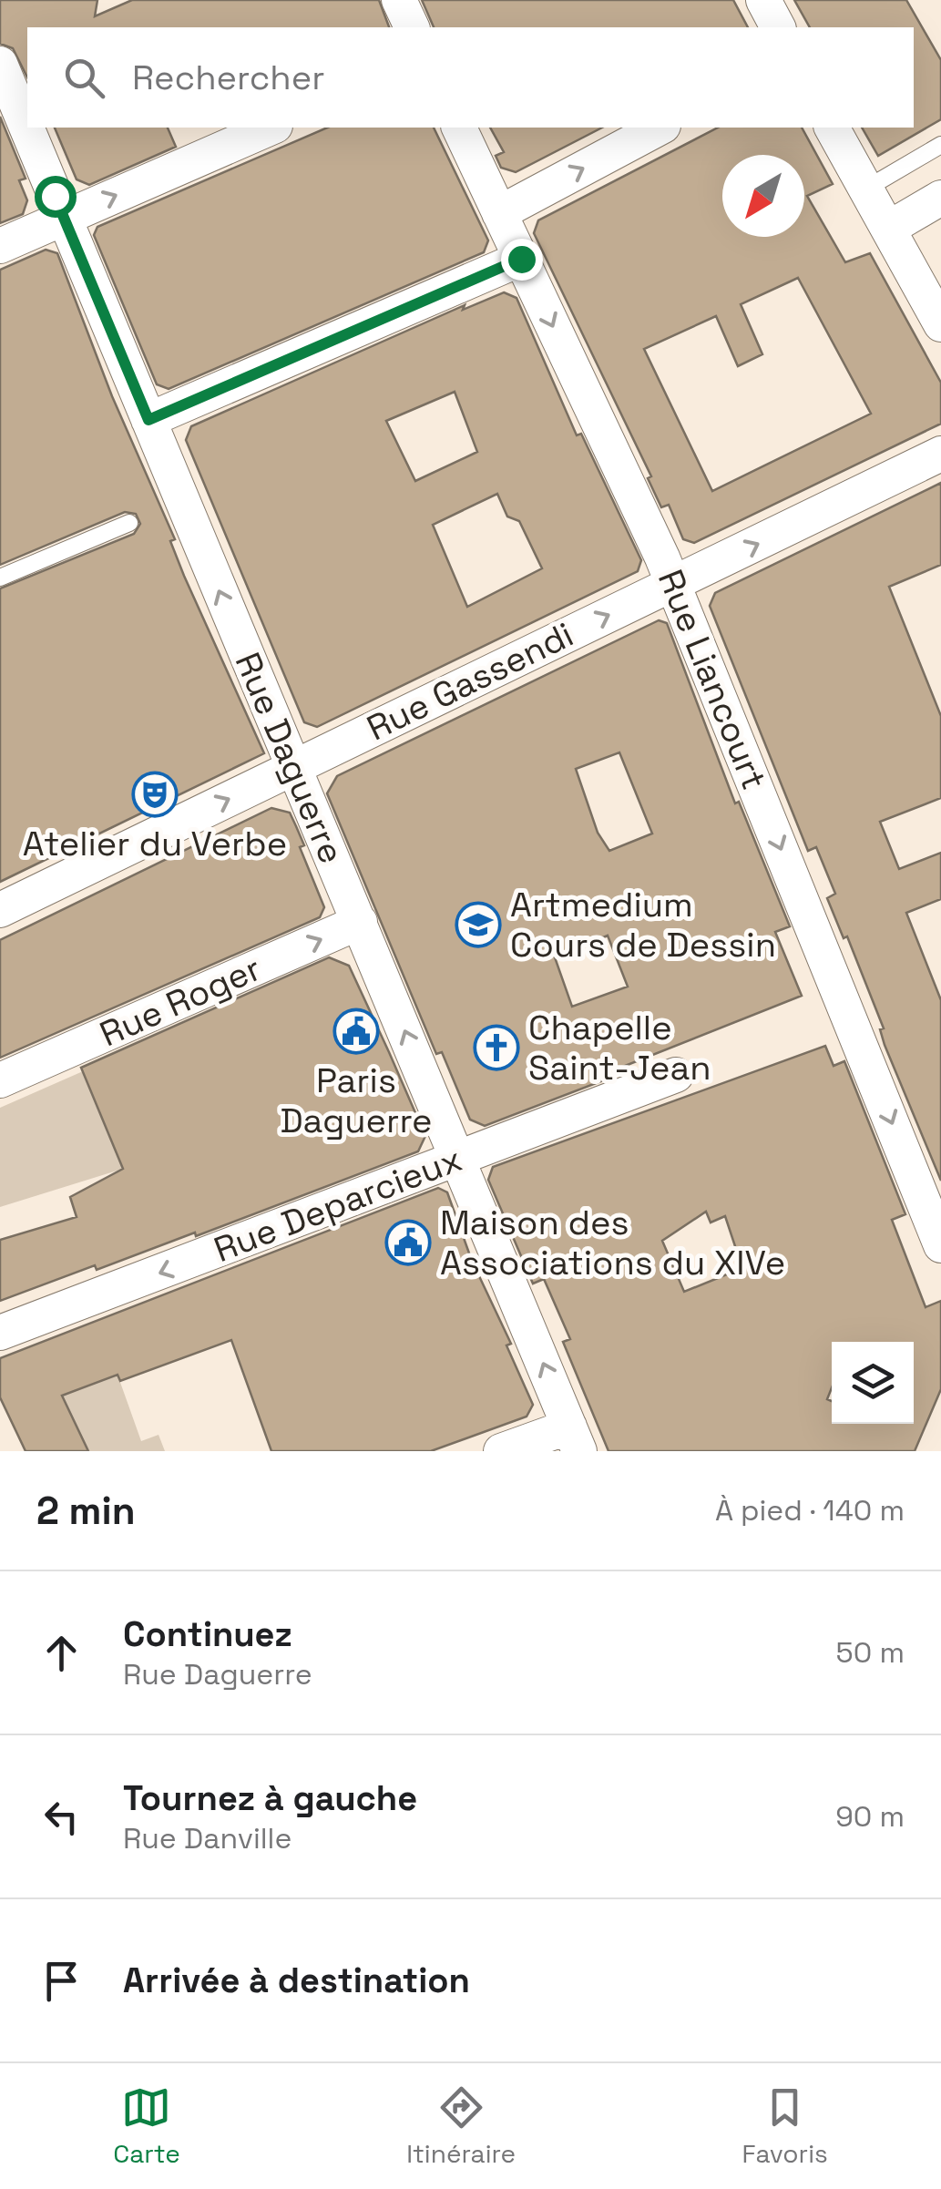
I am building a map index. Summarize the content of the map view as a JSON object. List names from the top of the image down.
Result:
{
  "streets": {
    "street": [
      "Rue Liancourt",
      "Rue Gassendi",
      "Rue Daguerre",
      "Rue Roger",
      "Rue Deparcieux"
    ]
  },
  "crossings": [
    ["Rue Liancourt", "Rue Gassendi"],
    ["Rue Gassendi", "Rue Daguerre"],
    ["Rue Daguerre", "Rue Roger"],
    ["Rue Daguerre", "Rue Deparcieux"]
  ],
  "one_way": [
    "Rue Liancourt",
    "Rue Gassendi",
    "Rue Daguerre",
    "Rue Roger",
    "Rue Deparcieux"
  ],
  "places": {
    "theatre": ["Atelier du Verbe"],
    "school or university": ["Artmedium Cours de Dessin"],
    "public building": ["Paris Daguerre", "Maison des Associations du XIVe"],
    "church": ["Chapelle Saint-Jean"]
  },
  "north": "bottom left",
  "page": {
    "search": "Rechercher",
    "heading": ["2 min", "À pied · 140 m"],
    "list": [
      ["Continuez", "Rue Daguerre", "50 m"],
      ["Tournez à gauche", "Rue Danville", "90 m"],
      "Arrivée à destination"
    ],
    "nav": ["Carte", "Itinéraire", "Favoris"]
  }
}
